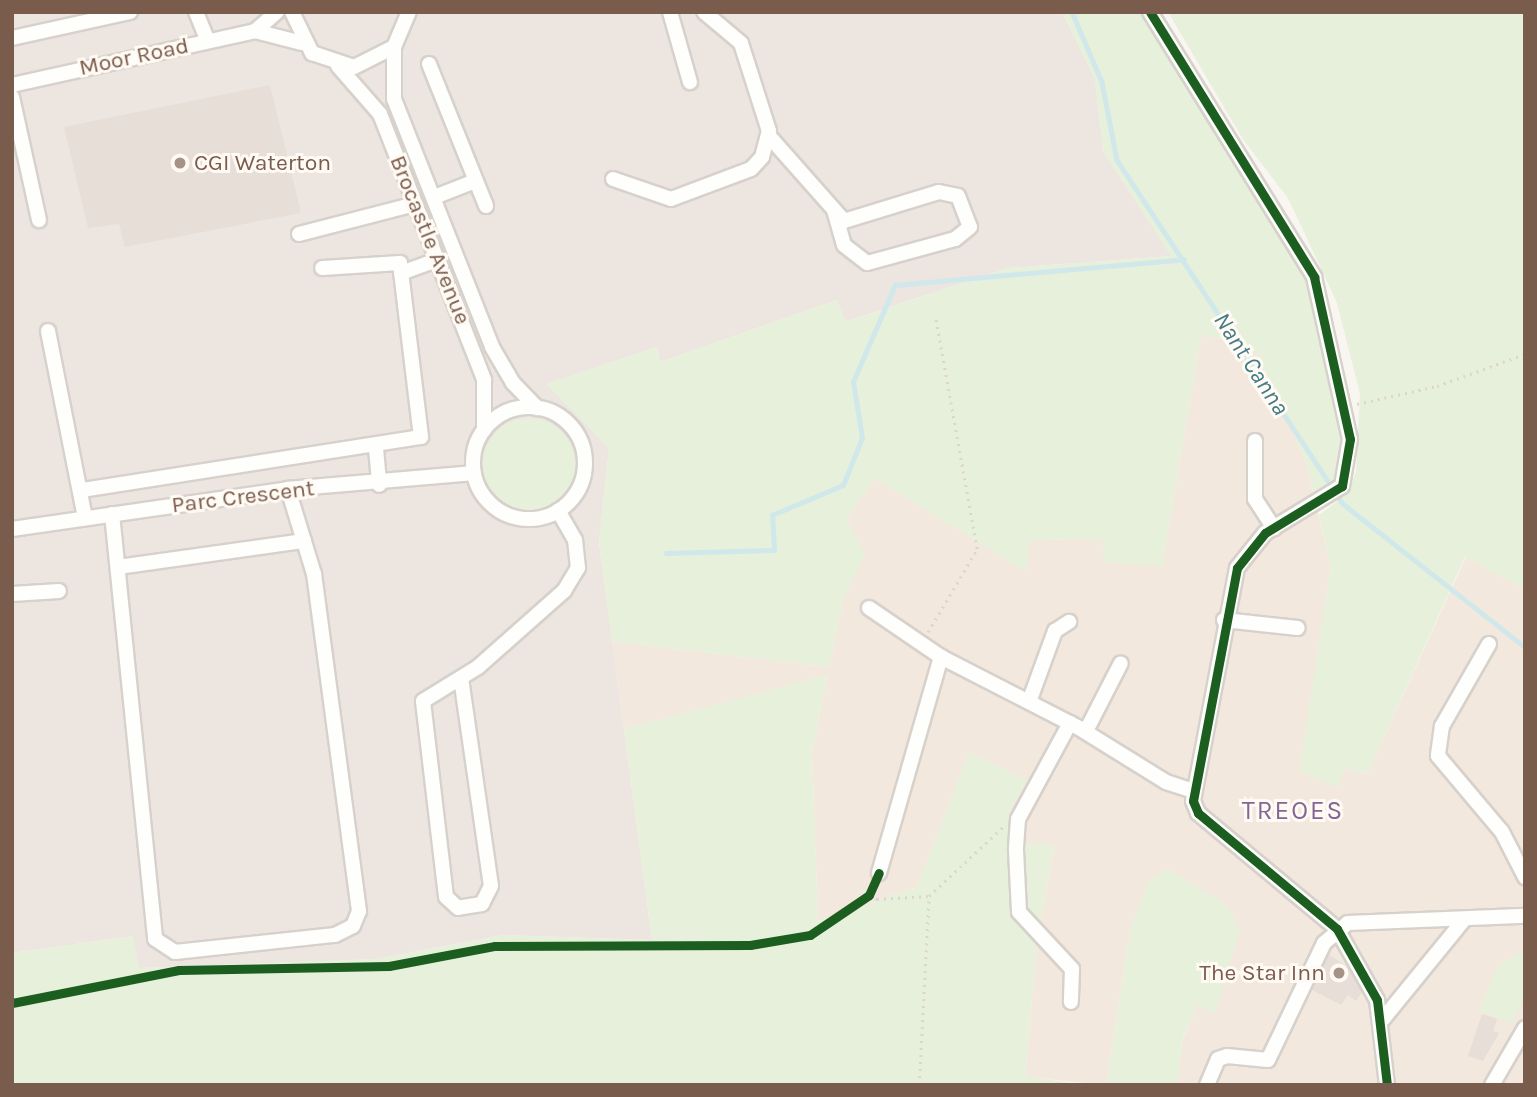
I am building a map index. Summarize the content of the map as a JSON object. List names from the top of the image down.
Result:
{
  "streets": {
    "street": ["Moor Road", "Brocastle Avenue", "Parc Crescent"]
  },
  "crossings": [
    ["Moor Road", "Brocastle Avenue"],
    ["Brocastle Avenue", "Parc Crescent"]
  ],
  "districts": ["TREOES"],
  "water": ["Nant Canna"],
  "places": ["CGI Waterton", "The Star Inn"]
}
